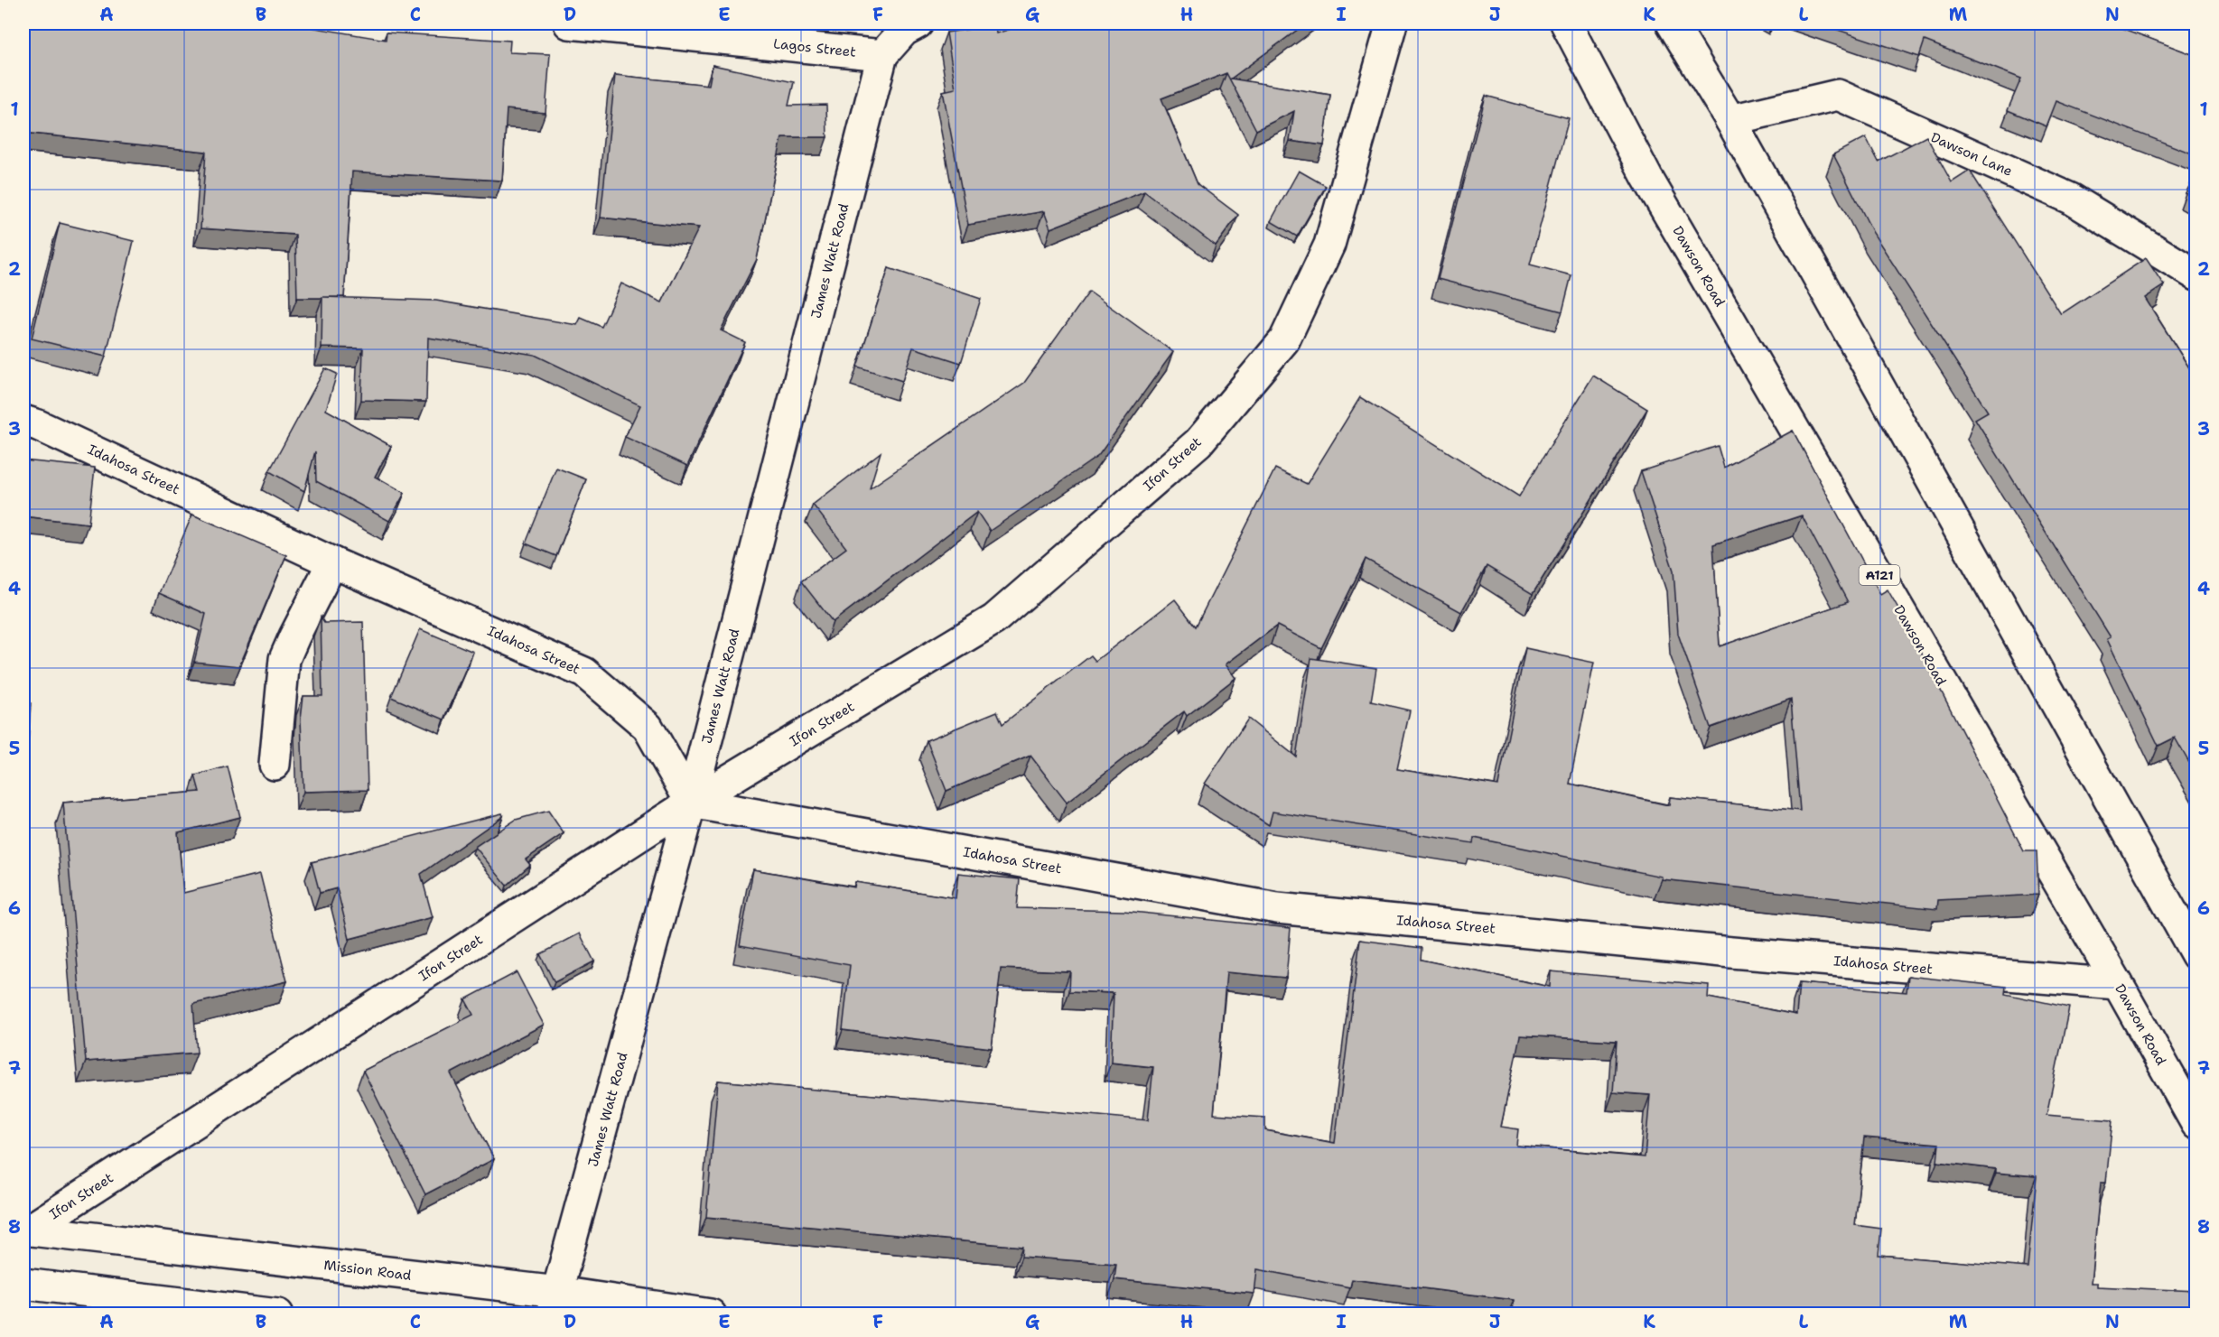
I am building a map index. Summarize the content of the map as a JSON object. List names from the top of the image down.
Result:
{
  "streets": {
    "main road": [
      "Lagos Street",
      "Dawson Lane",
      "James Watt Road",
      "Dawson Road",
      "Ifon Street",
      "Idahosa Street",
      "A121",
      "Mission Road"
    ]
  },
  "crossings": [
    ["Lagos Street", "James Watt Road"],
    ["James Watt Road", "Ifon Street"],
    ["James Watt Road", "Idahosa Street"],
    ["James Watt Road", "Mission Road"],
    ["Dawson Road", "Idahosa Street"],
    ["Ifon Street", "Idahosa Street"],
    ["Ifon Street", "Mission Road"]
  ],
  "grid": {
    "columns": [
      "A",
      "B",
      "C",
      "D",
      "E",
      "F",
      "G",
      "H",
      "I",
      "J",
      "K",
      "L",
      "M",
      "N"
    ],
    "rows": [
      "1",
      "2",
      "3",
      "4",
      "5",
      "6",
      "7",
      "8"
    ]
  }
}
